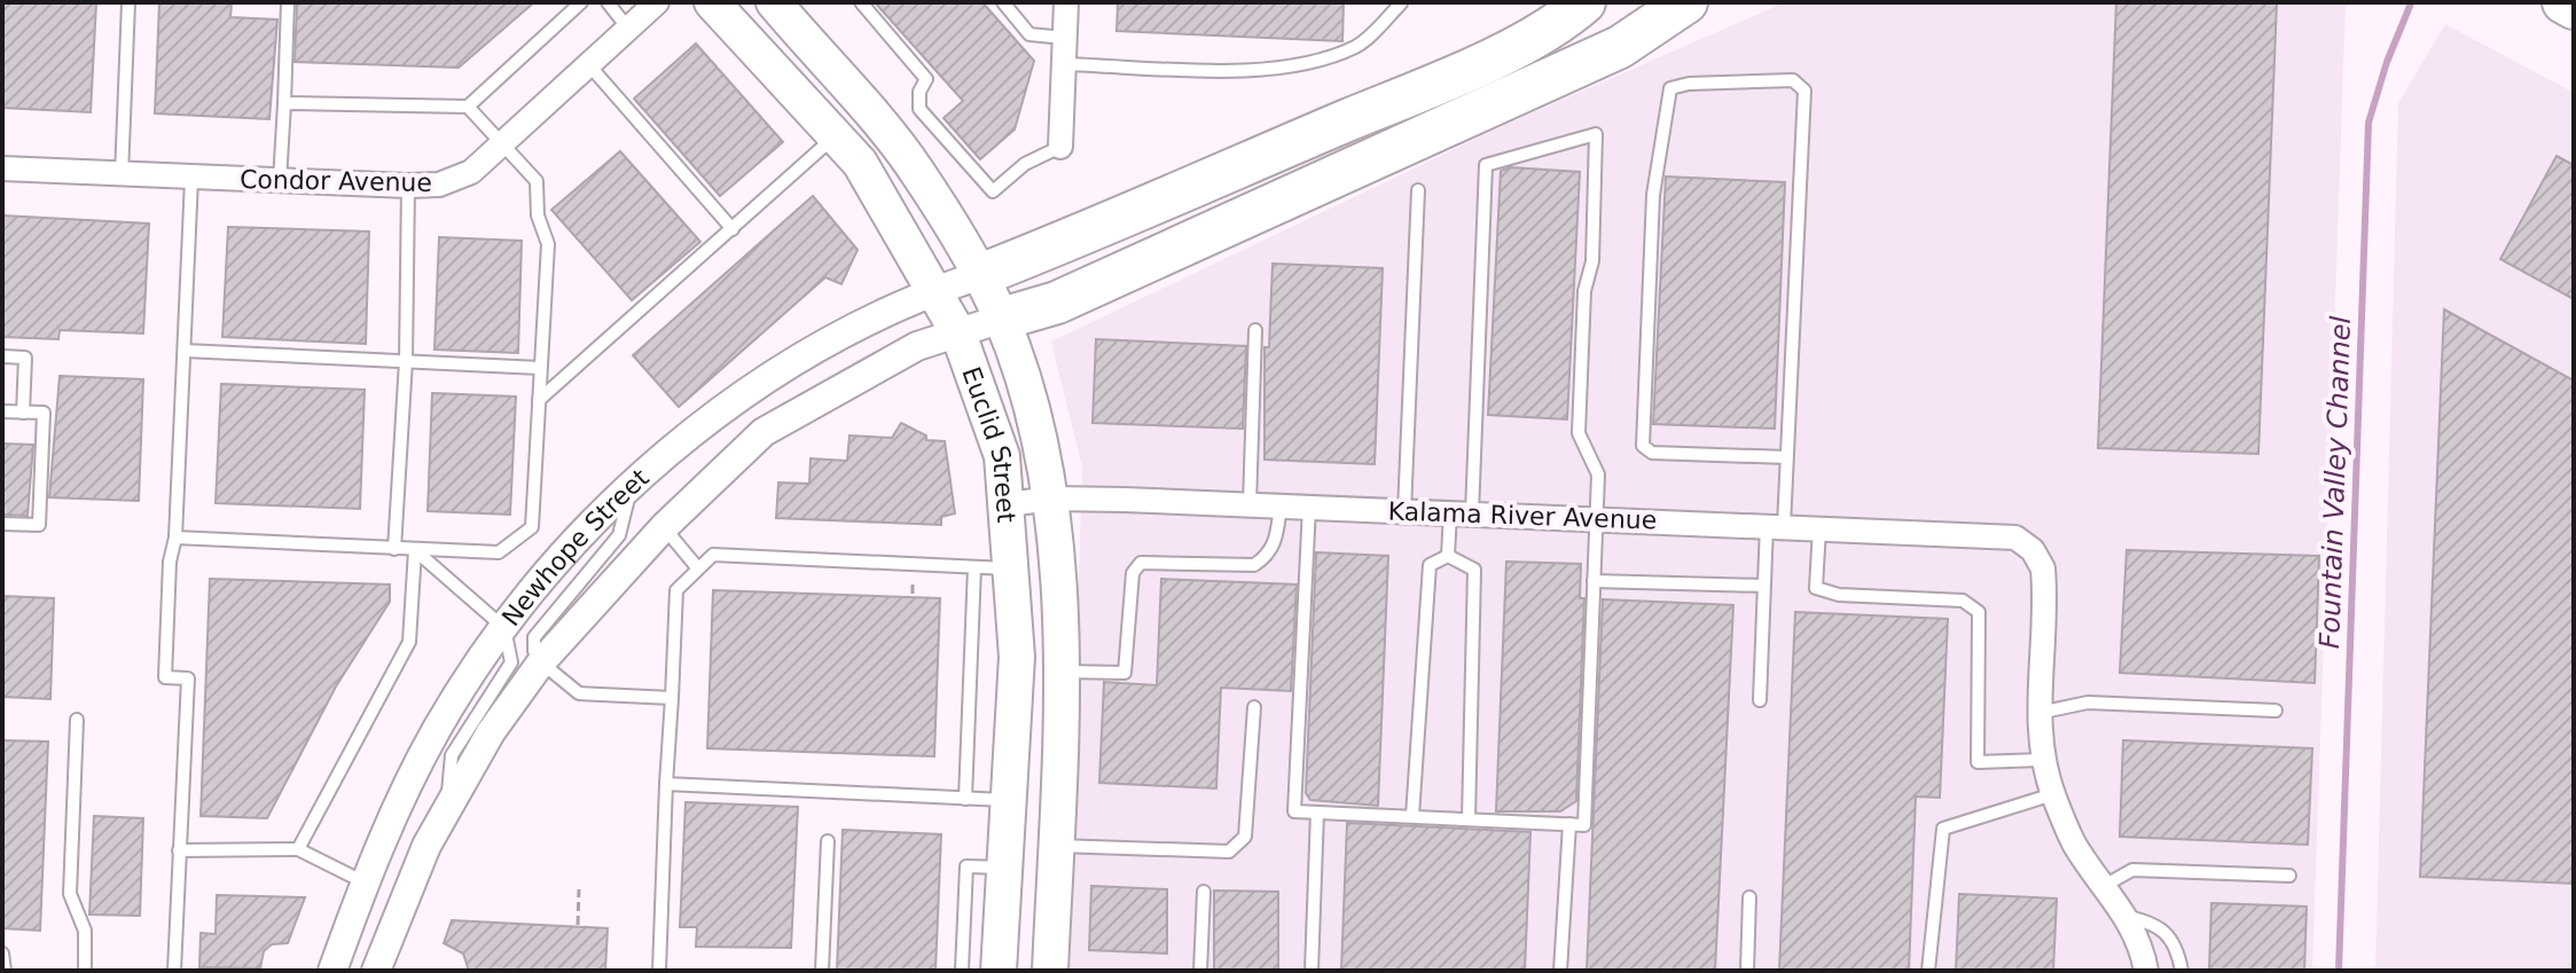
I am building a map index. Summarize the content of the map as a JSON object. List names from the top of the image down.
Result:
{
  "streets": {
    "main road": ["Euclid Street"],
    "street": ["Condor Avenue", "Kalama River Avenue", "Newhope Street"]
  },
  "crossings": [
    ["Euclid Street", "Kalama River Avenue"],
    ["Euclid Street", "Newhope Street"]
  ],
  "water": ["Fountain Valley Channel"]
}
